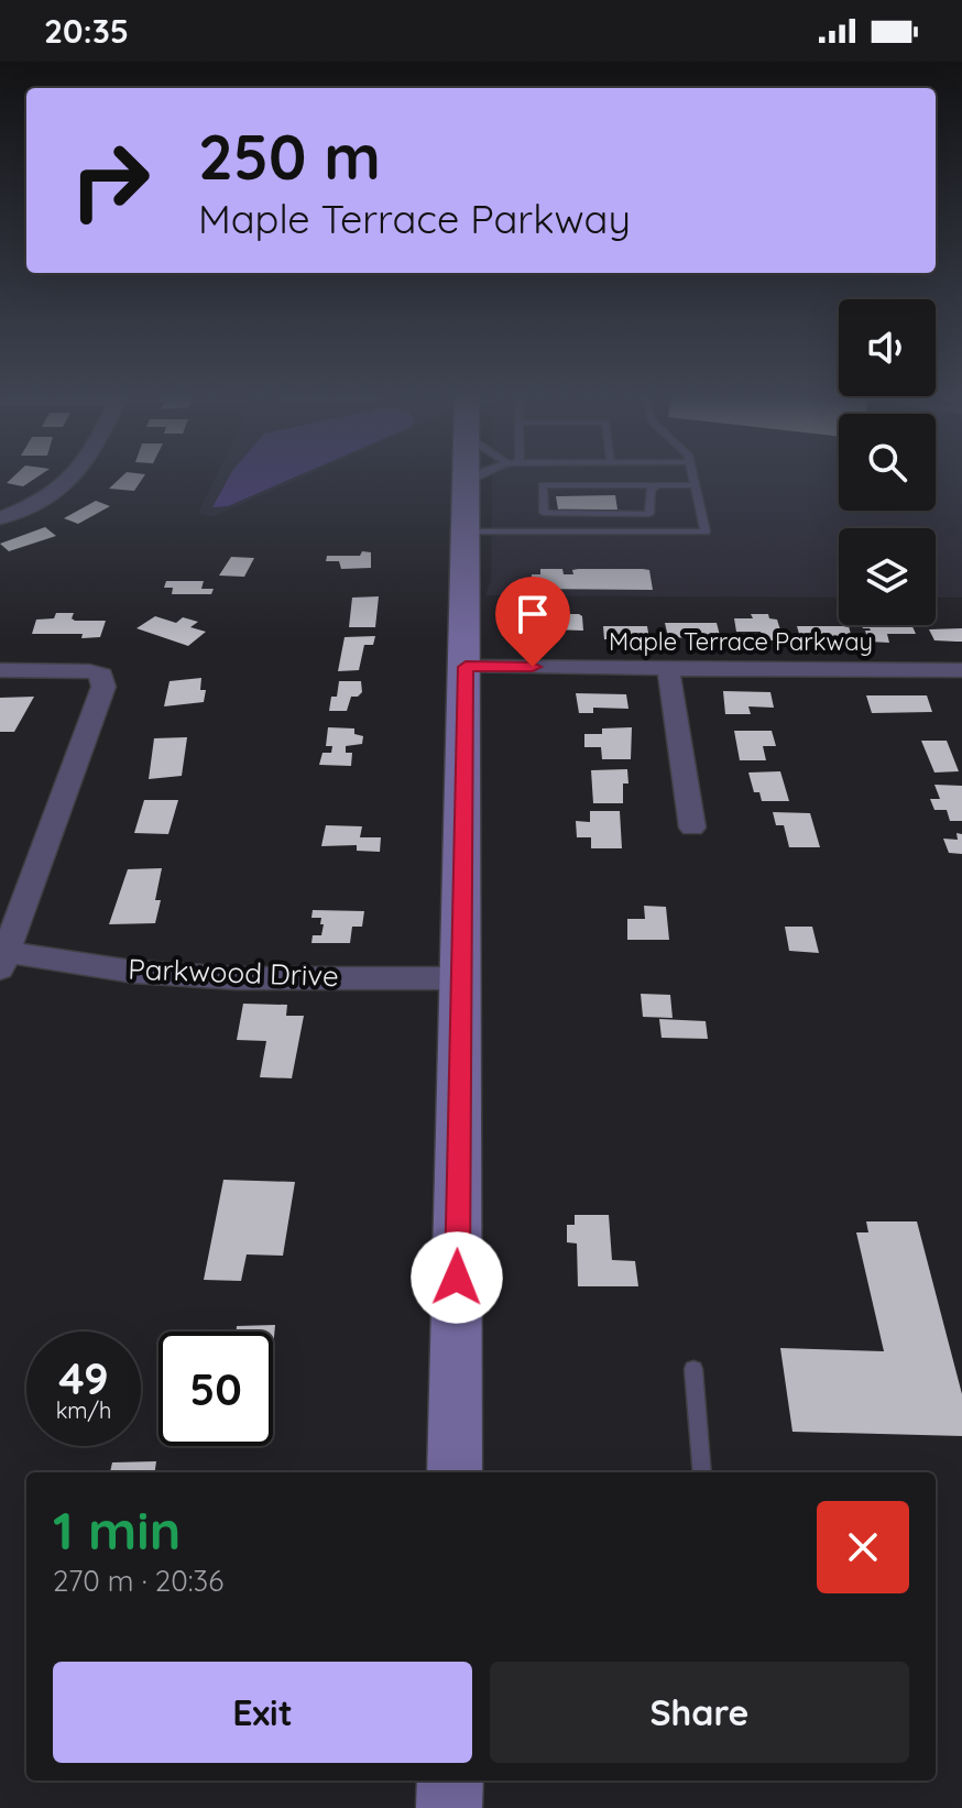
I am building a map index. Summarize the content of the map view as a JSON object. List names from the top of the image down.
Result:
{
  "streets": {
    "street": ["Maple Terrace Parkway", "Parkwood Drive"]
  },
  "page": {
    "status": "20:35",
    "turn": ["250 m", "Maple Terrace Parkway"],
    "speed": "49 km/h",
    "limit": "50",
    "heading": ["1 min", "270 m · 20:36"],
    "buttons": ["Exit", "Share"]
  }
}
